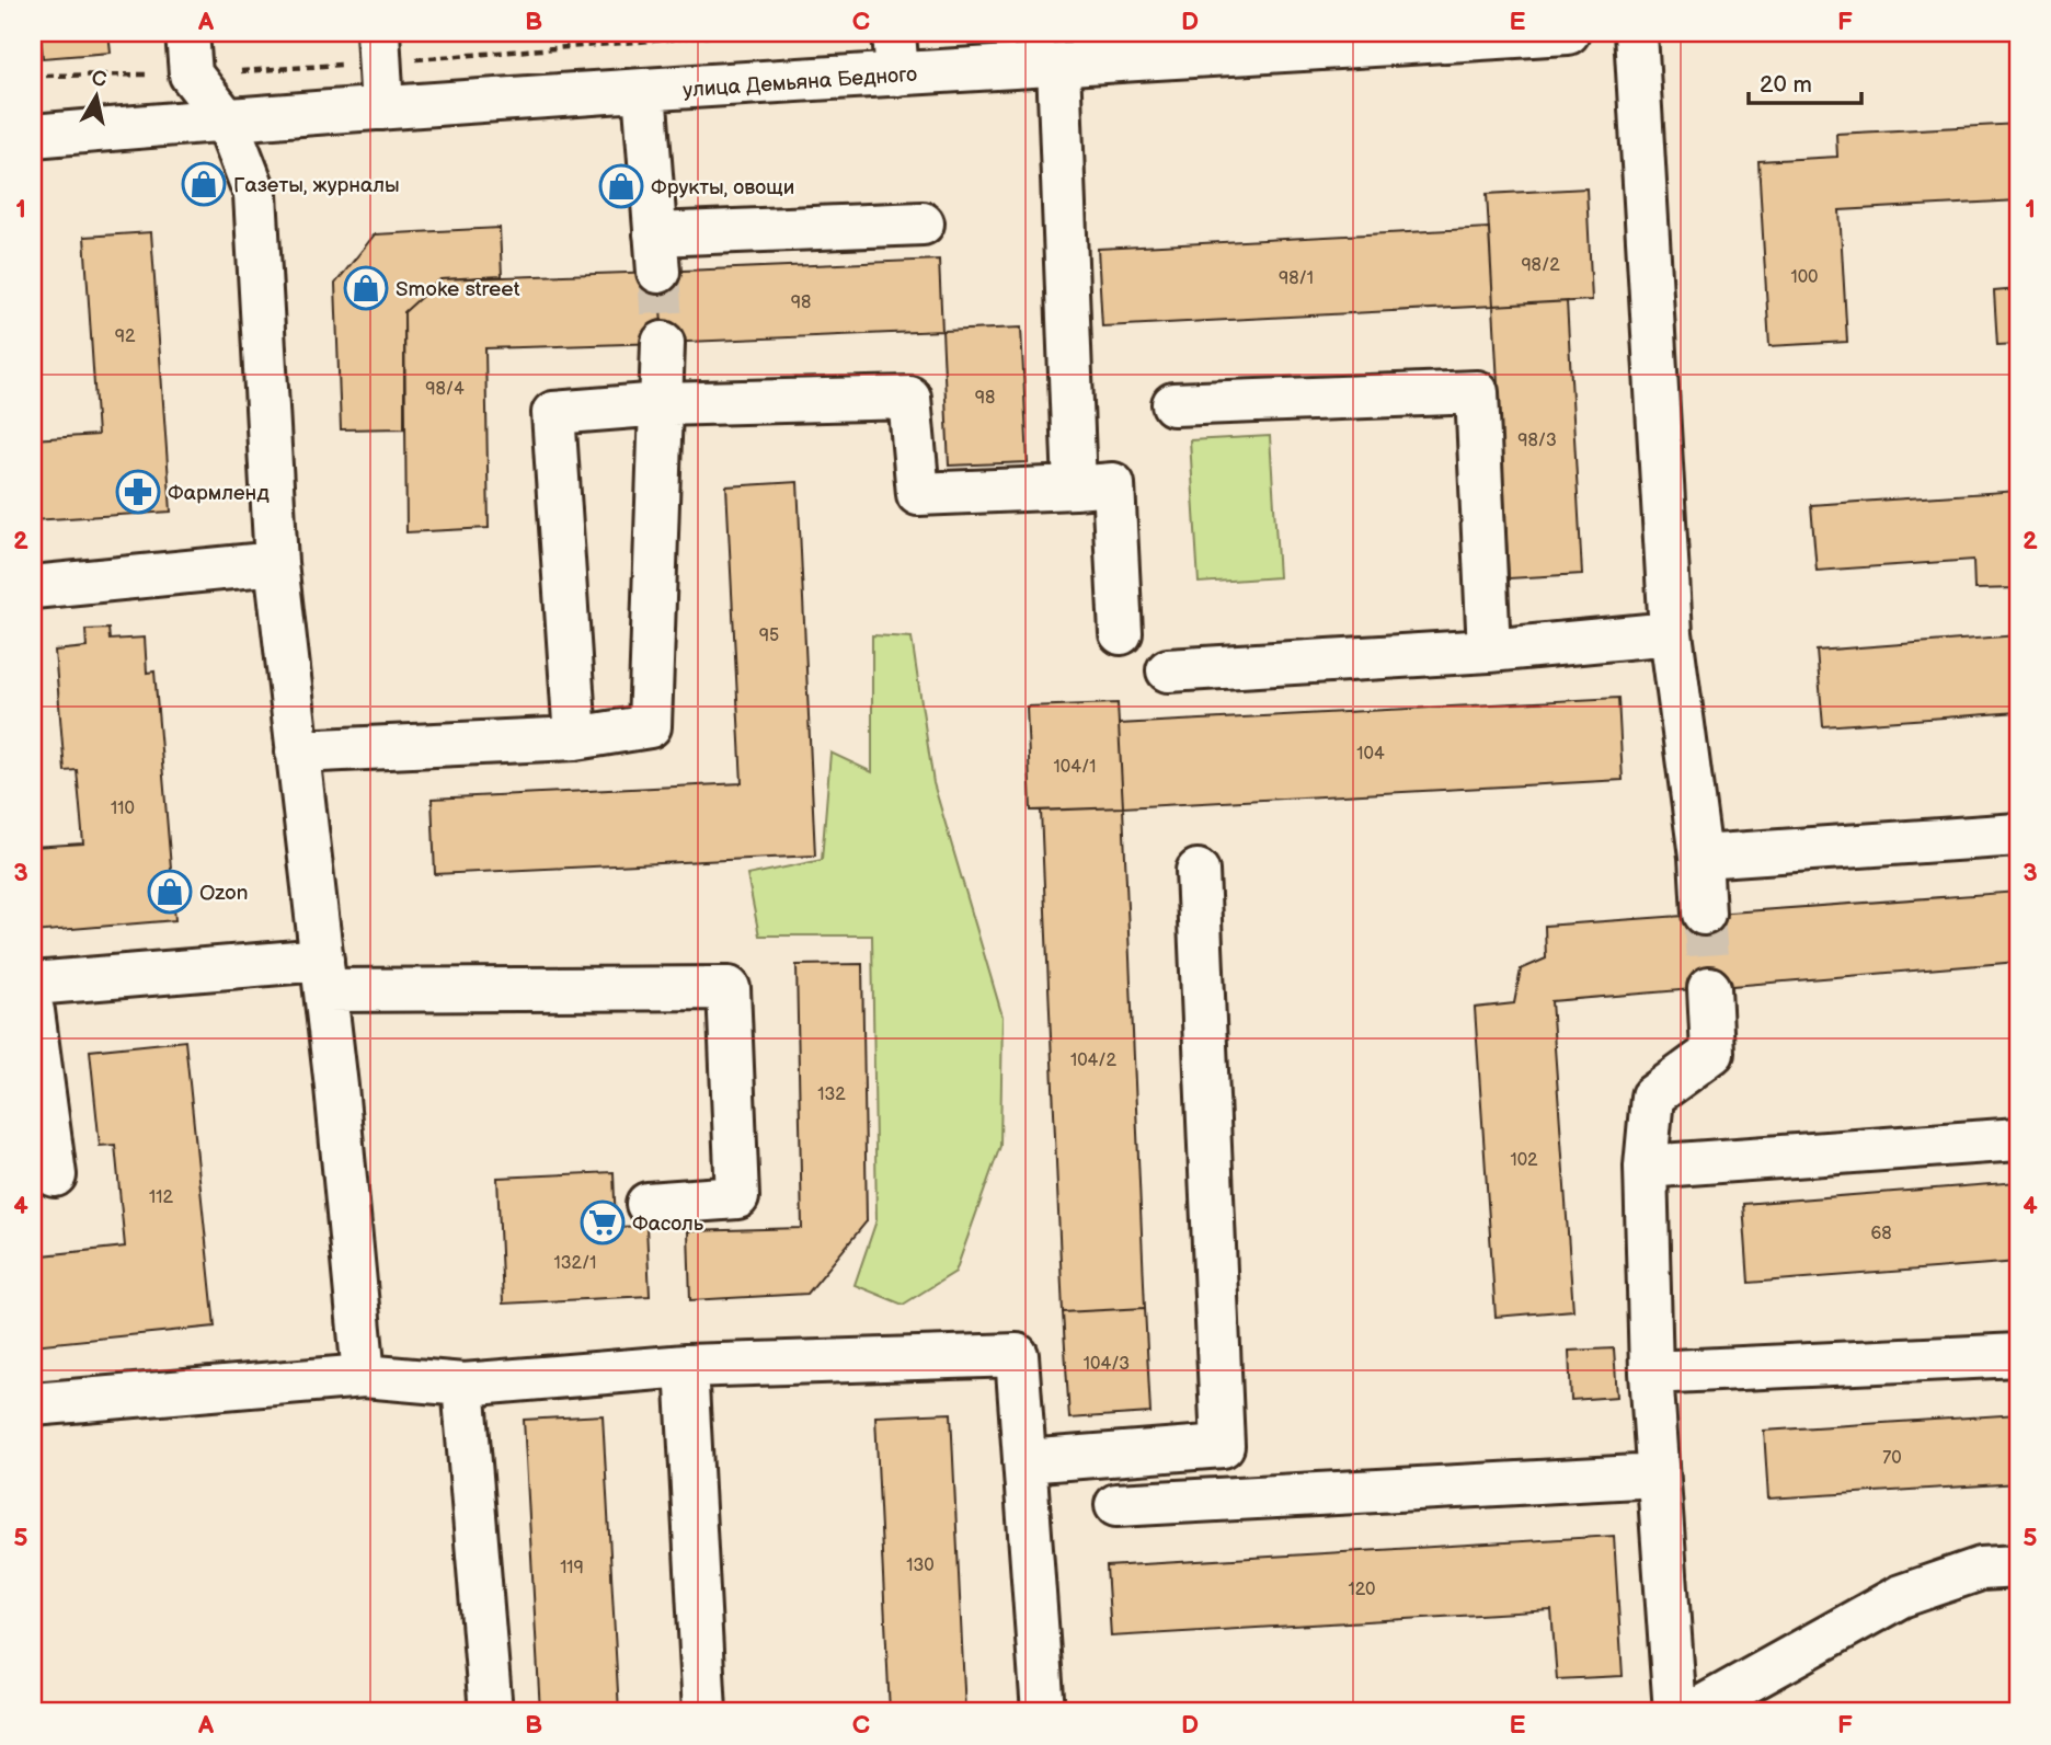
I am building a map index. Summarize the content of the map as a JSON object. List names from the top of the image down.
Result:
{
  "streets": {
    "street": ["улица Демьяна Бедного"]
  },
  "places": {
    "shop": [
      "Газеты, журналы",
      "Фрукты, овощи",
      "Smoke street",
      "Ozon"
    ],
    "pharmacy": ["Фармленд"],
    "supermarket": ["Фасоль"]
  },
  "house_numbers": [
    "98/2",
    "100",
    "98/1",
    "98",
    "92",
    "98/4",
    "98",
    "98/3",
    "95",
    "104",
    "104/1",
    "110",
    "104/2",
    "132",
    "102",
    "112",
    "68",
    "132/1",
    "104/3",
    "70",
    "130",
    "119",
    "120"
  ],
  "scale_bar": "20 m",
  "north": "top",
  "grid": {
    "columns": [
      "A",
      "B",
      "C",
      "D",
      "E",
      "F"
    ],
    "rows": [
      "1",
      "2",
      "3",
      "4",
      "5"
    ]
  }
}
